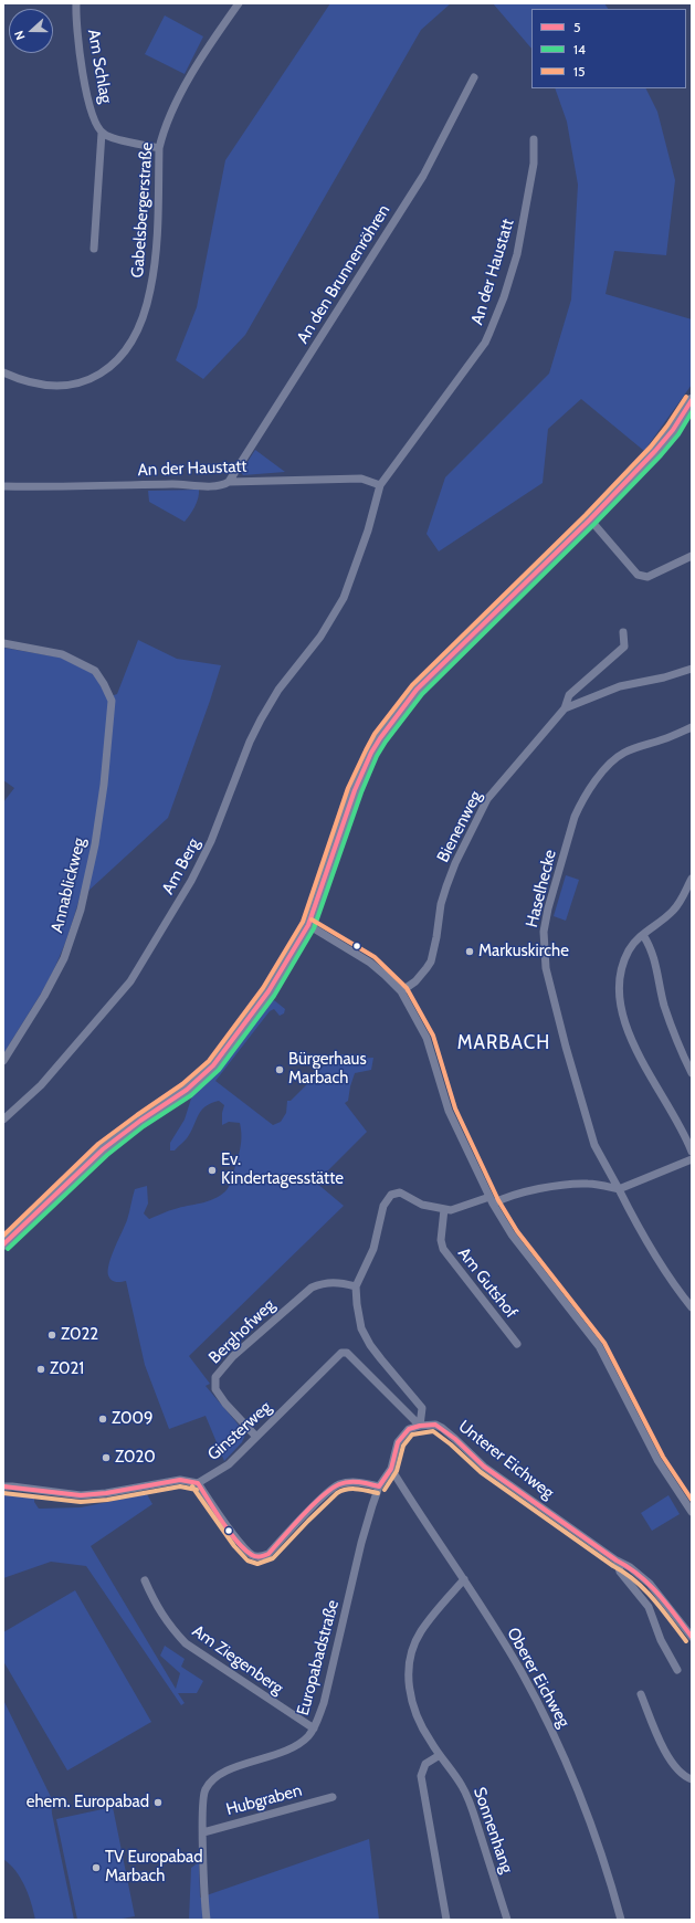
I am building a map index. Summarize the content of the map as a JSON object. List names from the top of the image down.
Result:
{
  "streets": {
    "street": [
      "Am Schlag",
      "Gabelsbergerstraße",
      "An der Haustatt",
      "An den Brunnenröhren",
      "Bienenweg",
      "Am Berg",
      "Annablickweg",
      "Haselhecke",
      "Am Gutshof",
      "Berghofweg",
      "Ginsterweg",
      "Unterer Eichweg",
      "Europabadstraße",
      "Am Ziegenberg",
      "Oberer Eichweg",
      "Hubgraben",
      "Sonnenhang"
    ]
  },
  "crossings": [
    ["An der Haustatt", "An den Brunnenröhren"],
    ["An der Haustatt", "Am Berg"],
    ["Berghofweg", "Ginsterweg"],
    ["Ginsterweg", "Unterer Eichweg"],
    ["Europabadstraße", "Am Ziegenberg"],
    ["Europabadstraße", "Oberer Eichweg"],
    ["Europabadstraße", "Hubgraben"],
    ["Oberer Eichweg", "Sonnenhang"]
  ],
  "districts": ["MARBACH"],
  "places": [
    "Markuskirche",
    "Bürgerhaus Marbach",
    "Ev. Kindertagesstätte",
    "Z022",
    "Z021",
    "Z009",
    "Z020",
    "ehem. Europabad",
    "TV Europabad Marbach"
  ],
  "lines": ["transit line 15", "transit line 5", "transit line 14"],
  "legend": ["5", "14", "15"],
  "north": "left"
}
